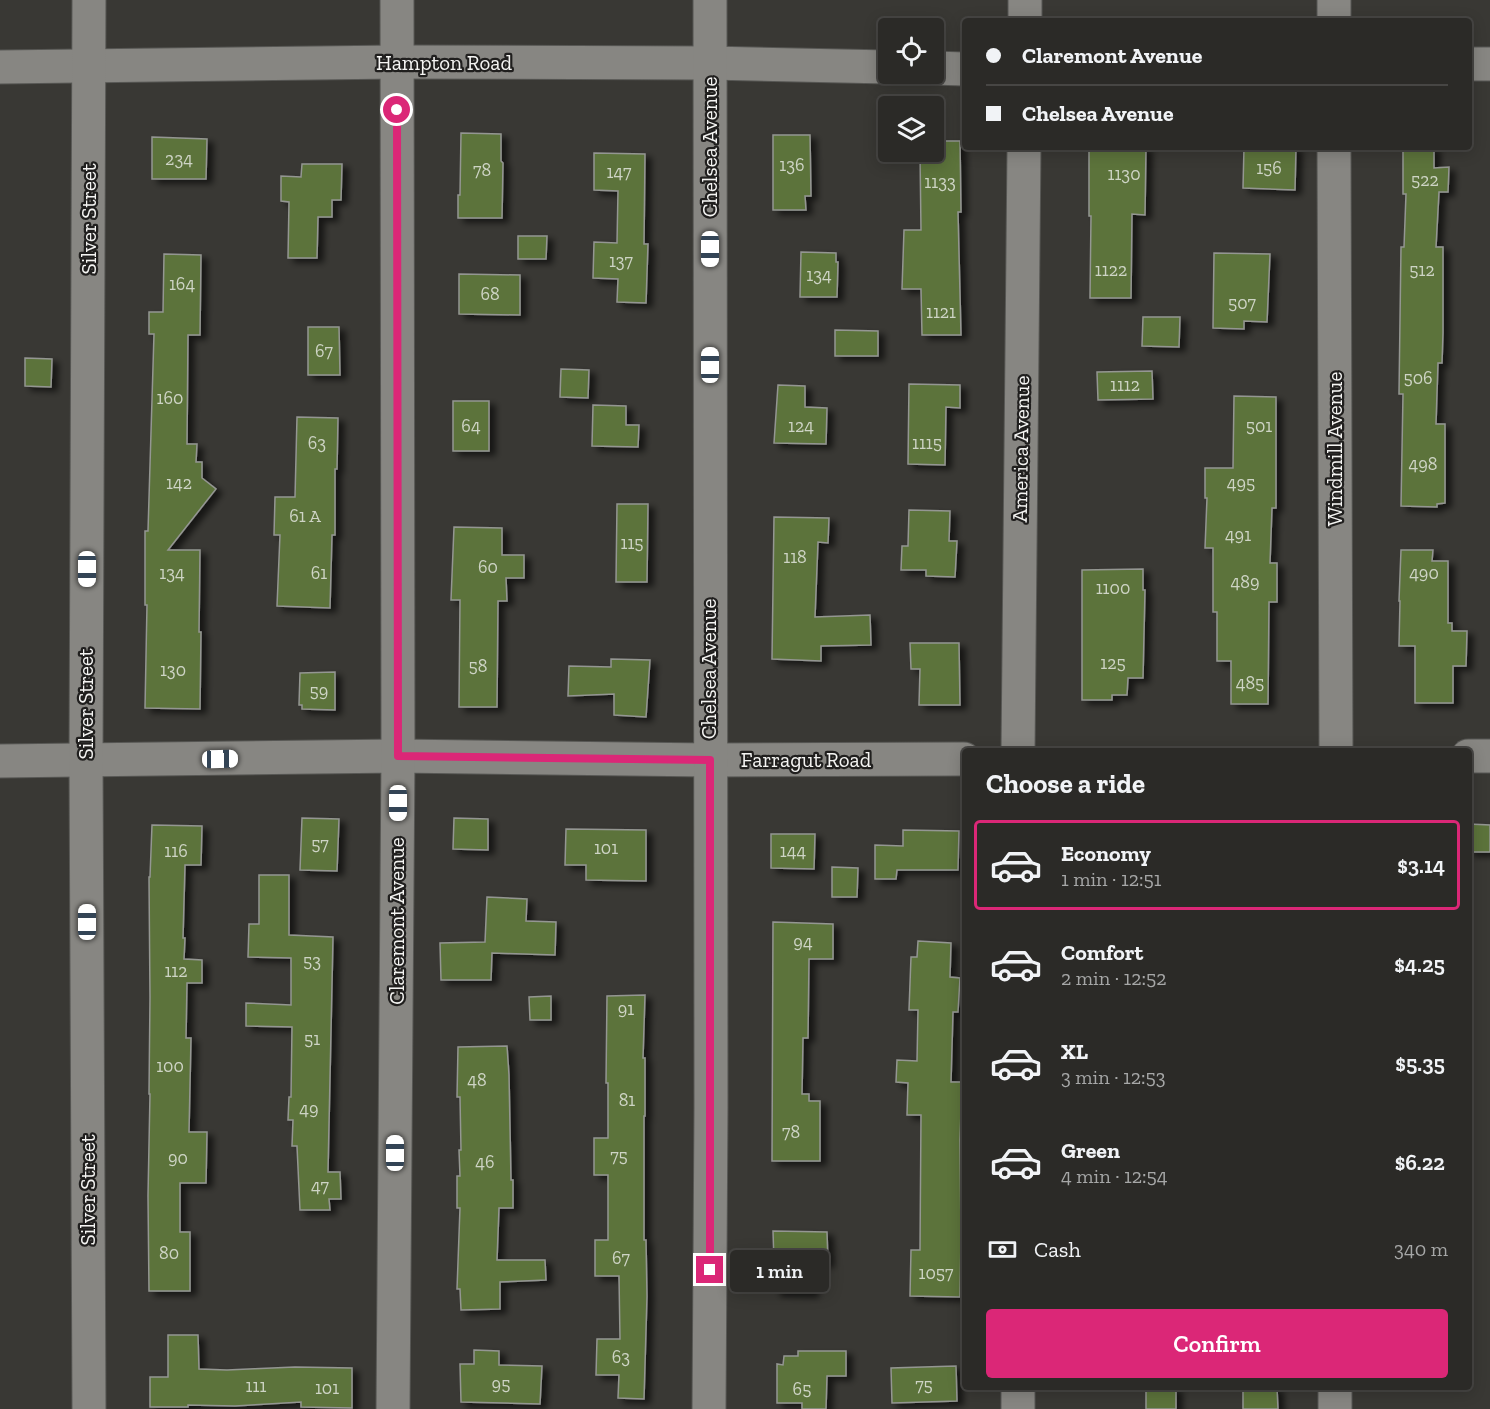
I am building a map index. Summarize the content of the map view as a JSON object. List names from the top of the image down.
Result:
{
  "streets": {
    "street": [
      "Hampton Road",
      "Chelsea Avenue",
      "Silver Street",
      "America Avenue",
      "Windmill Avenue",
      "Farragut Road",
      "Claremont Avenue"
    ]
  },
  "crossings": [
    ["Hampton Road", "Chelsea Avenue"],
    ["Hampton Road", "Silver Street"],
    ["Hampton Road", "Claremont Avenue"],
    ["Chelsea Avenue", "Farragut Road"],
    ["Silver Street", "Farragut Road"],
    ["Farragut Road", "Claremont Avenue"]
  ],
  "house_numbers": [
    "234",
    "136",
    "156",
    "78",
    "147",
    "1130",
    "522",
    "1133",
    "137",
    "1122",
    "512",
    "134",
    "164",
    "68",
    "507",
    "1121",
    "67",
    "506",
    "1112",
    "160",
    "64",
    "124",
    "501",
    "63",
    "1115",
    "498",
    "142",
    "495",
    "61 A",
    "491",
    "115",
    "118",
    "60",
    "134",
    "61",
    "490",
    "489",
    "1100",
    "125",
    "58",
    "130",
    "485",
    "59",
    "57",
    "101",
    "116",
    "144",
    "94",
    "53",
    "112",
    "91",
    "51",
    "100",
    "48",
    "81",
    "49",
    "78",
    "75",
    "90",
    "46",
    "47",
    "80",
    "67",
    "1057",
    "63",
    "95",
    "75",
    "111",
    "101",
    "65"
  ],
  "page": {
    "banner": ["Claremont Avenue", "Chelsea Avenue"],
    "heading": "Choose a ride",
    "list": [
      {
        "name": "Economy",
        "note": "1 min · 12:51",
        "value": "$3.14"
      },
      {
        "name": "Comfort",
        "note": "2 min · 12:52",
        "value": "$4.25"
      },
      {
        "name": "XL",
        "note": "3 min · 12:53",
        "value": "$5.35"
      },
      {
        "name": "Green",
        "note": "4 min · 12:54",
        "value": "$6.22"
      }
    ],
    "pay": ["Cash", "340 m"],
    "bubble": "1 min",
    "buttons": "Confirm"
  }
}
